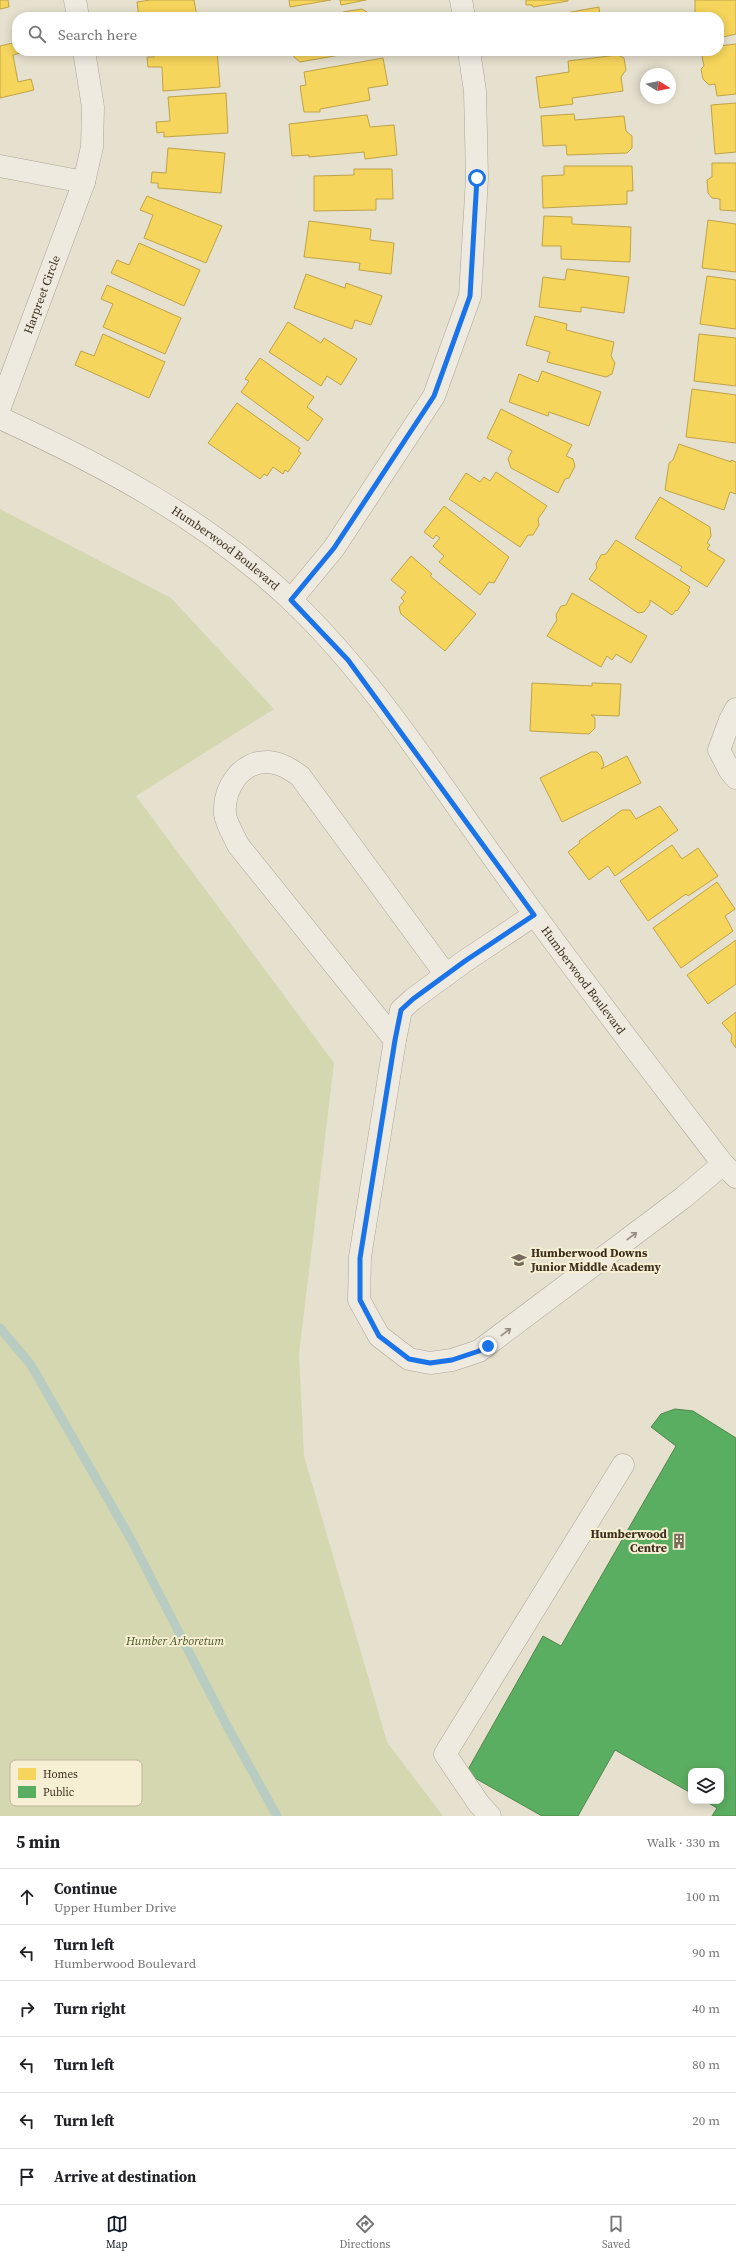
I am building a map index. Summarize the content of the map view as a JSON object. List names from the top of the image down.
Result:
{
  "streets": {
    "street": ["Harpreet Circle", "Humberwood Boulevard"]
  },
  "parks": ["Humber Arboretum"],
  "places": {
    "school or university": ["Humberwood Downs Junior Middle Academy"],
    "building": ["Humberwood Centre"]
  },
  "legend": ["Homes", "Public"],
  "north": "right",
  "page": {
    "search": "Search here",
    "heading": ["5 min", "Walk · 330 m"],
    "list": [
      ["Continue", "Upper Humber Drive", "100 m"],
      ["Turn left", "Humberwood Boulevard", "90 m"],
      ["Turn right", "40 m"],
      ["Turn left", "80 m"],
      ["Turn left", "20 m"],
      "Arrive at destination"
    ],
    "nav": ["Map", "Directions", "Saved"]
  }
}
